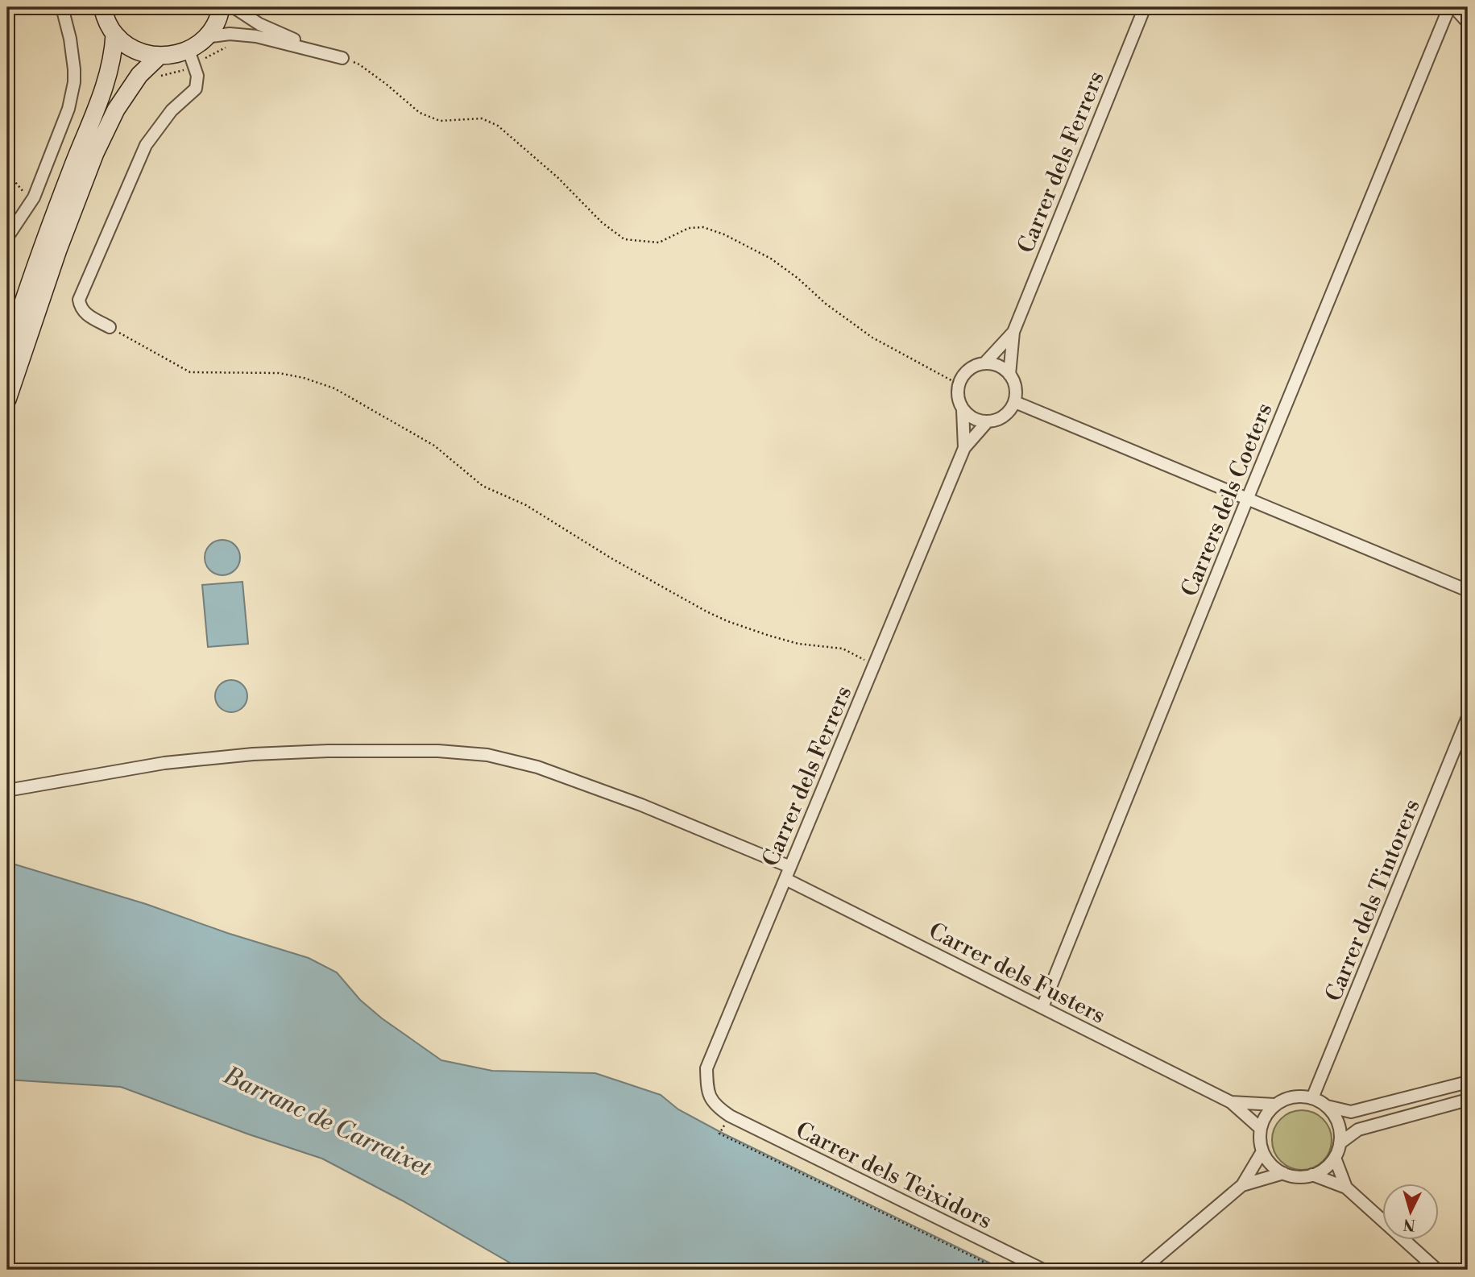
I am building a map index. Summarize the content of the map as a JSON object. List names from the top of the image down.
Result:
{
  "streets": {
    "street": [
      "Carrer dels Ferrers",
      "Carrers dels Coeters",
      "Carrer dels Tintorers",
      "Carrer dels Fusters",
      "Carrer dels Teixidors"
    ]
  },
  "crossings": [
    ["Carrer dels Ferrers", "Carrer dels Fusters"],
    ["Carrer dels Ferrers", "Carrer dels Teixidors"],
    ["Carrers dels Coeters", "Carrer dels Fusters"],
    ["Carrer dels Tintorers", "Carrer dels Fusters"]
  ],
  "water": ["Barranc de Carraixet"],
  "north": "bottom"
}
